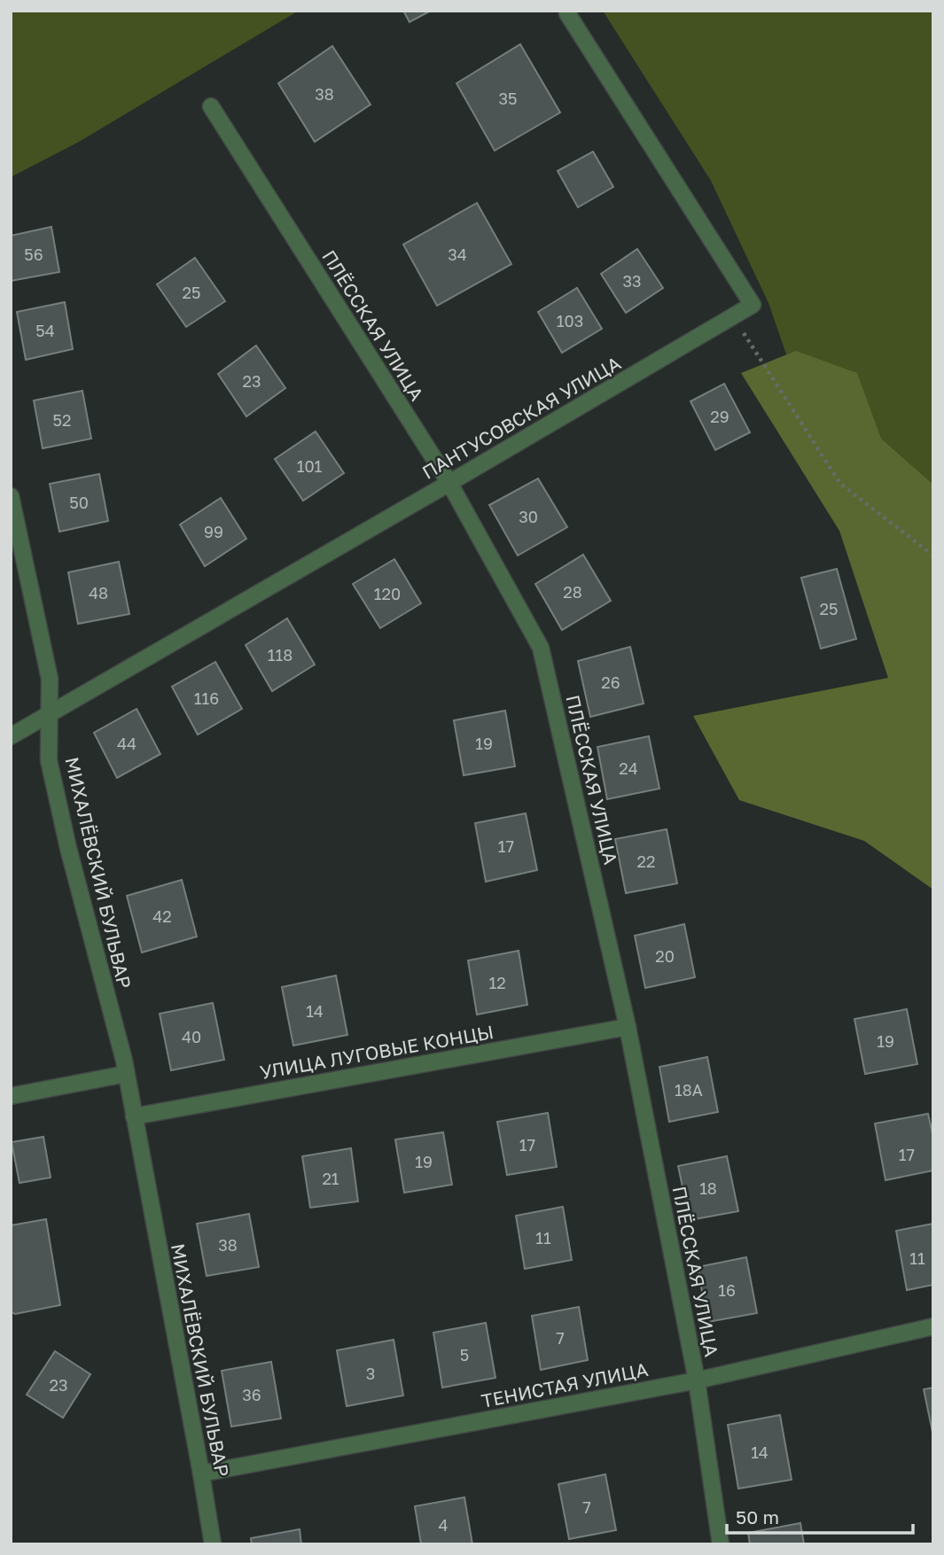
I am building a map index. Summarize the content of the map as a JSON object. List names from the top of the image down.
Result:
{
  "streets": {
    "street": [
      "ПЛЁССКАЯ УЛИЦА",
      "ПАНТУСОВСКАЯ УЛИЦА",
      "МИХАЛЁВСКИЙ БУЛЬВАР",
      "УЛИЦА ЛУГОВЫЕ КОНЦЫ",
      "ТЕНИСТАЯ УЛИЦА"
    ]
  },
  "crossings": [
    ["ПЛЁССКАЯ УЛИЦА", "ПАНТУСОВСКАЯ УЛИЦА"],
    ["ПЛЁССКАЯ УЛИЦА", "УЛИЦА ЛУГОВЫЕ КОНЦЫ"],
    ["ПЛЁССКАЯ УЛИЦА", "ТЕНИСТАЯ УЛИЦА"],
    ["ПАНТУСОВСКАЯ УЛИЦА", "МИХАЛЁВСКИЙ БУЛЬВАР"],
    ["МИХАЛЁВСКИЙ БУЛЬВАР", "УЛИЦА ЛУГОВЫЕ КОНЦЫ"],
    ["МИХАЛЁВСКИЙ БУЛЬВАР", "ТЕНИСТАЯ УЛИЦА"]
  ],
  "house_numbers": [
    "38",
    "35",
    "56",
    "34",
    "33",
    "25",
    "103",
    "54",
    "23",
    "29",
    "52",
    "101",
    "50",
    "30",
    "99",
    "28",
    "48",
    "120",
    "25",
    "118",
    "26",
    "116",
    "44",
    "19",
    "24",
    "17",
    "22",
    "42",
    "20",
    "12",
    "14",
    "40",
    "19",
    "18А",
    "17",
    "17",
    "19",
    "21",
    "18",
    "11",
    "38",
    "11",
    "16",
    "7",
    "5",
    "3",
    "23",
    "36",
    "14",
    "7",
    "4"
  ],
  "scale_bar": "50 m"
}
